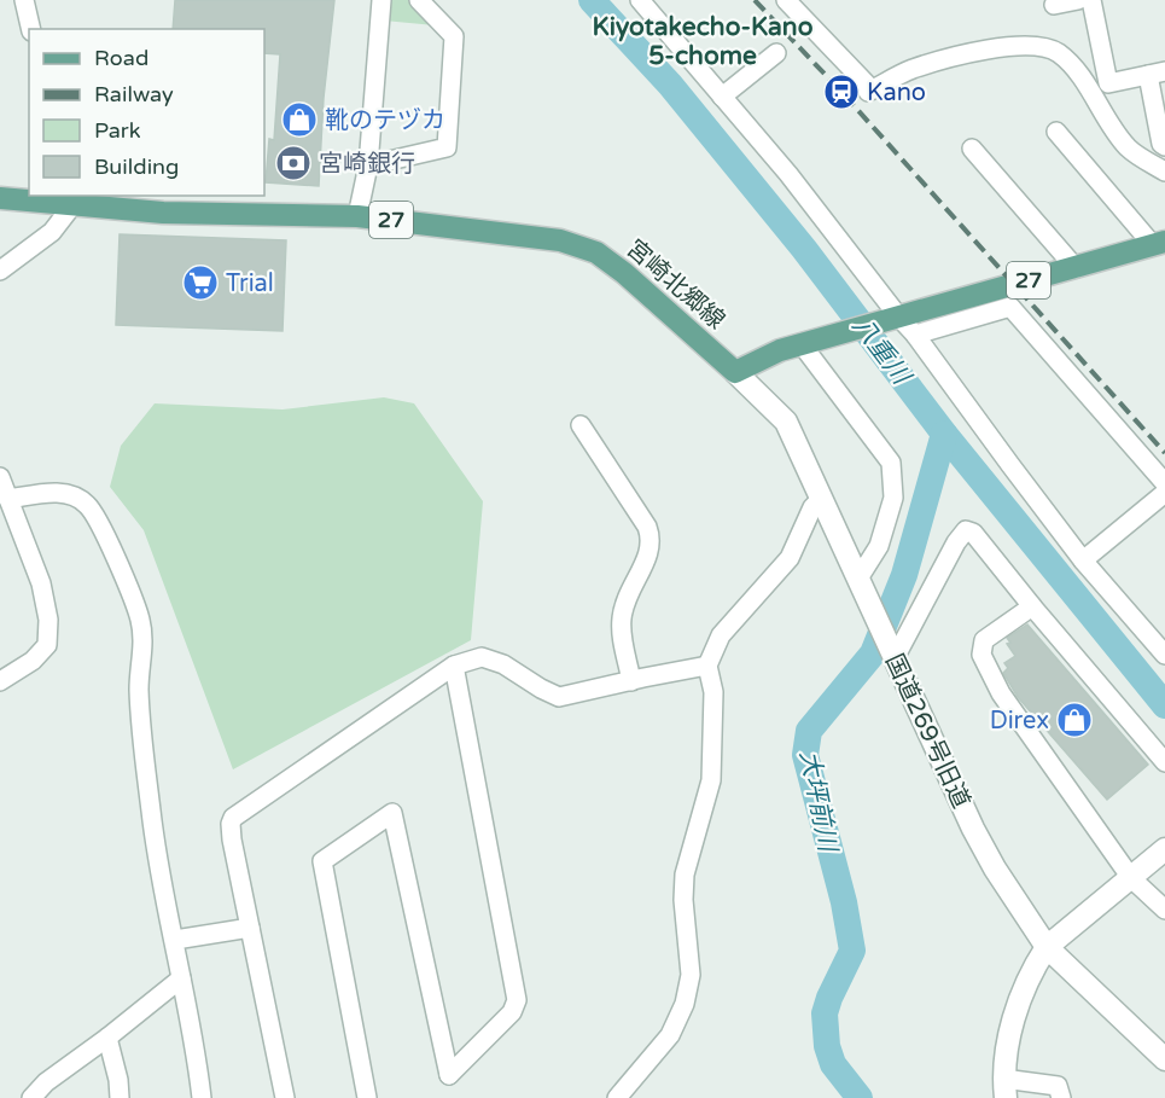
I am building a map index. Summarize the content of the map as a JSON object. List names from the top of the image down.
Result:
{
  "streets": {
    "main road": ["27", "宮崎北郷線"],
    "street": ["国道269号旧道"]
  },
  "crossings": [
    ["27", "宮崎北郷線"],
    ["27", "国道269号旧道"],
    ["宮崎北郷線", "国道269号旧道"]
  ],
  "districts": ["Kiyotakecho-Kano 5-chome"],
  "water": ["八重川", "大坪前川"],
  "places": {
    "station": ["Kano"],
    "shop": ["靴のテヅカ", "Direx"],
    "bank": ["宮崎銀行"],
    "supermarket": ["Trial"]
  },
  "legend": [
    "Road",
    "Railway",
    "Park",
    "Building"
  ]
}
